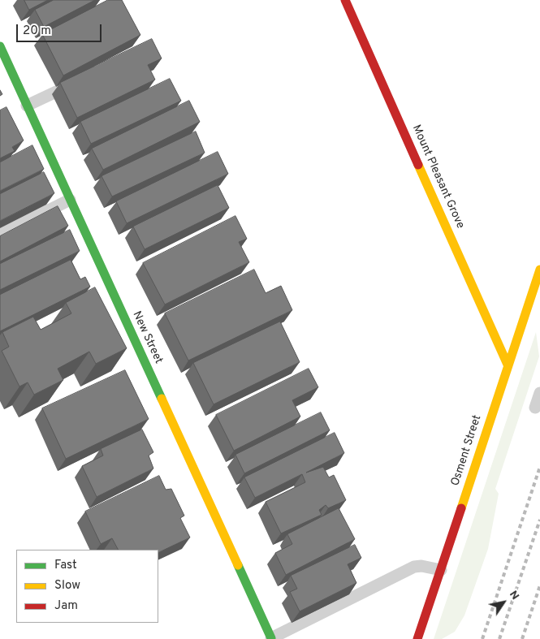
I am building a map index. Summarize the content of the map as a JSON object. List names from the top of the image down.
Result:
{
  "streets": {
    "street": ["Mount Pleasant Grove", "New Street", "Osment Street"]
  },
  "crossings": [
    ["Mount Pleasant Grove", "Osment Street"]
  ],
  "legend": ["Fast", "Slow", "Jam"],
  "scale_bar": "20 m",
  "north": "top right"
}
